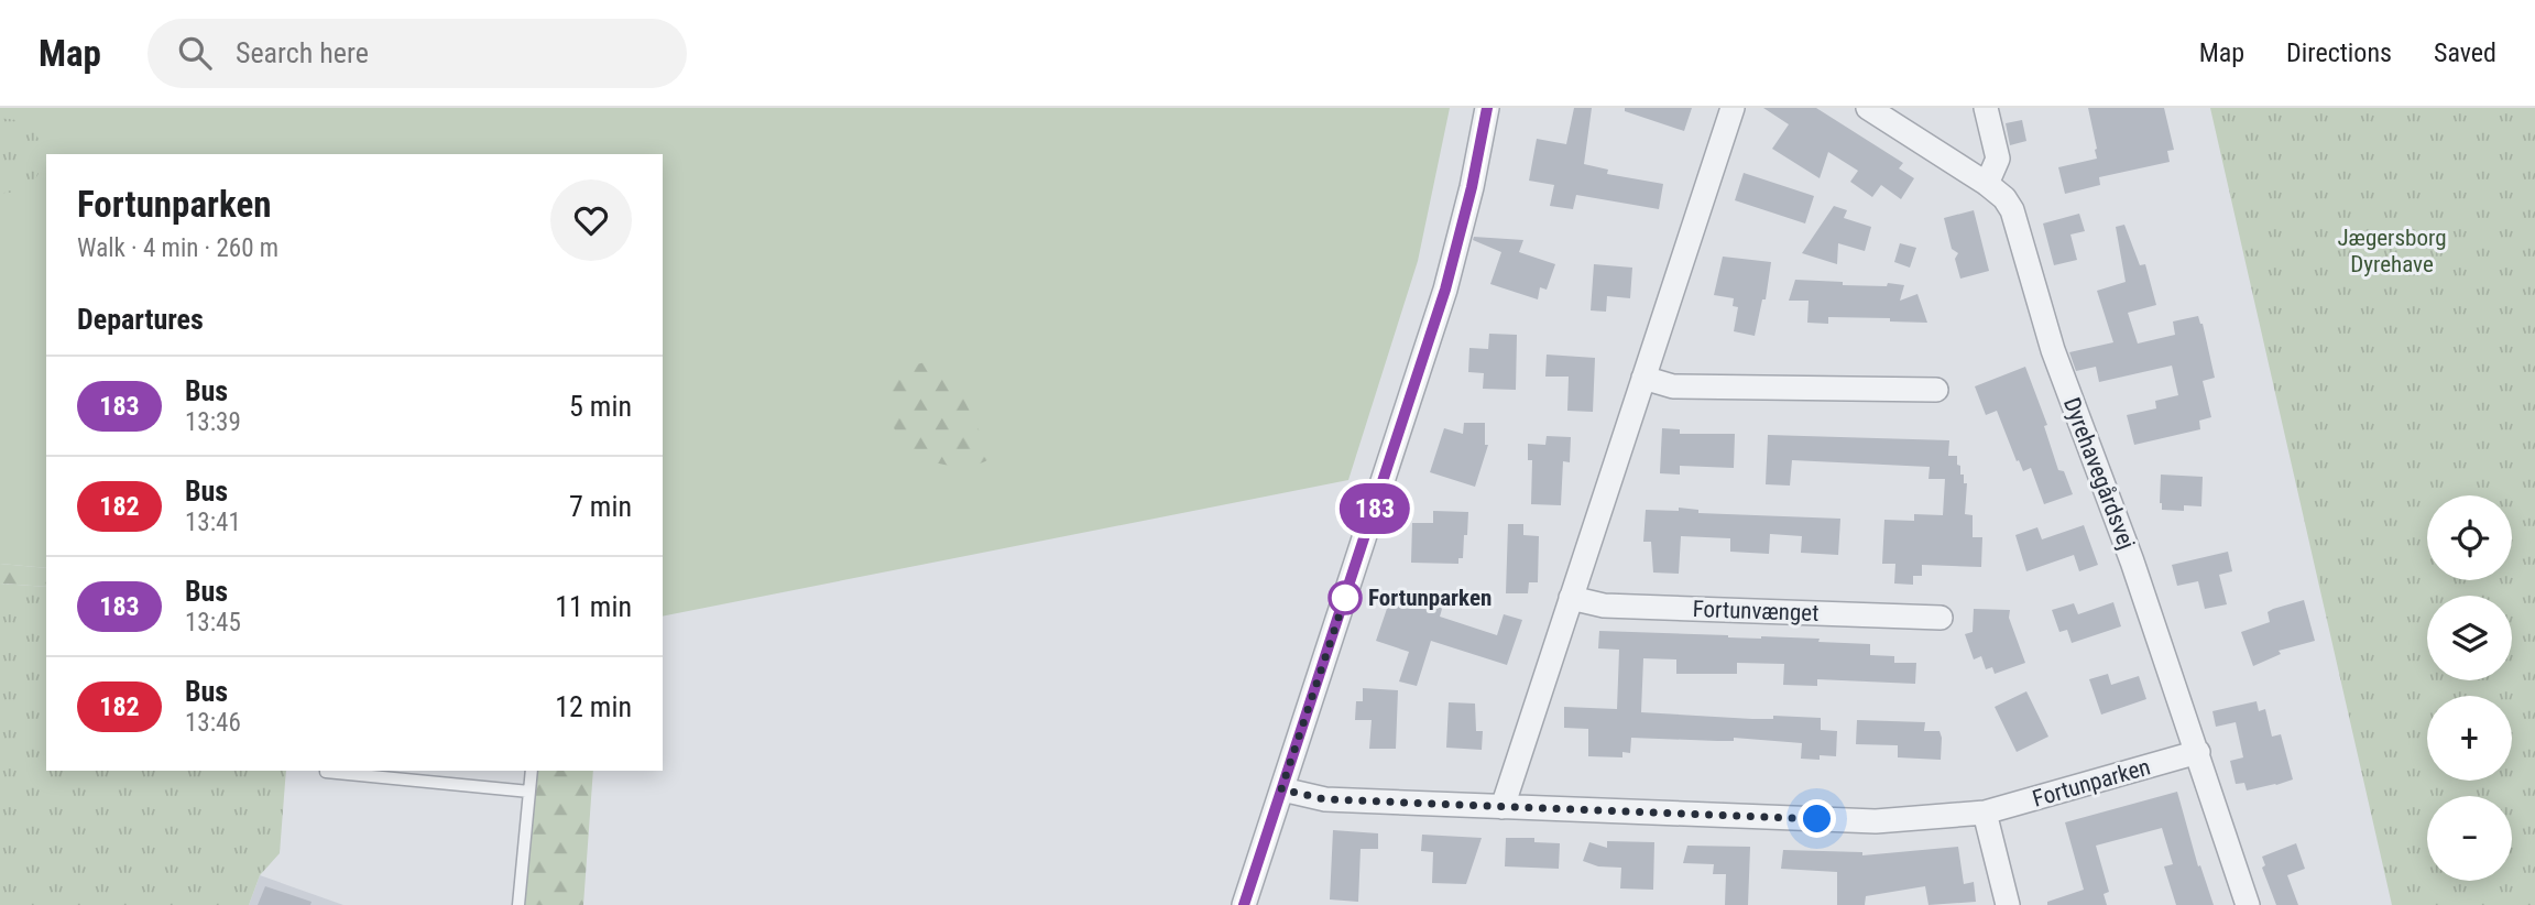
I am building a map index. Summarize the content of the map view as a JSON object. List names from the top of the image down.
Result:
{
  "streets": {
    "street": ["Dyrehavegårdsvej", "Fortunvænget", "Fortunparken"]
  },
  "crossings": [
    ["Dyrehavegårdsvej", "Fortunparken"]
  ],
  "parks": ["Jægersborg Dyrehave"],
  "places": ["Fortunparken"],
  "lines": ["bus line 183"],
  "page": {
    "header": "Map",
    "search": "Search here",
    "nav": ["Map", "Directions", "Saved"],
    "on_map": "183",
    "heading": [
      ["Fortunparken", "Walk · 4 min · 260 m"],
      "Departures"
    ],
    "list": [
      {
        "mark": "183",
        "name": "Bus",
        "note": "13:39",
        "value": "5 min"
      },
      {
        "mark": "182",
        "name": "Bus",
        "note": "13:41",
        "value": "7 min"
      },
      {
        "mark": "183",
        "name": "Bus",
        "note": "13:45",
        "value": "11 min"
      },
      {
        "mark": "182",
        "name": "Bus",
        "note": "13:46",
        "value": "12 min"
      }
    ],
    "map_buttons": ["+", "−"]
  }
}
